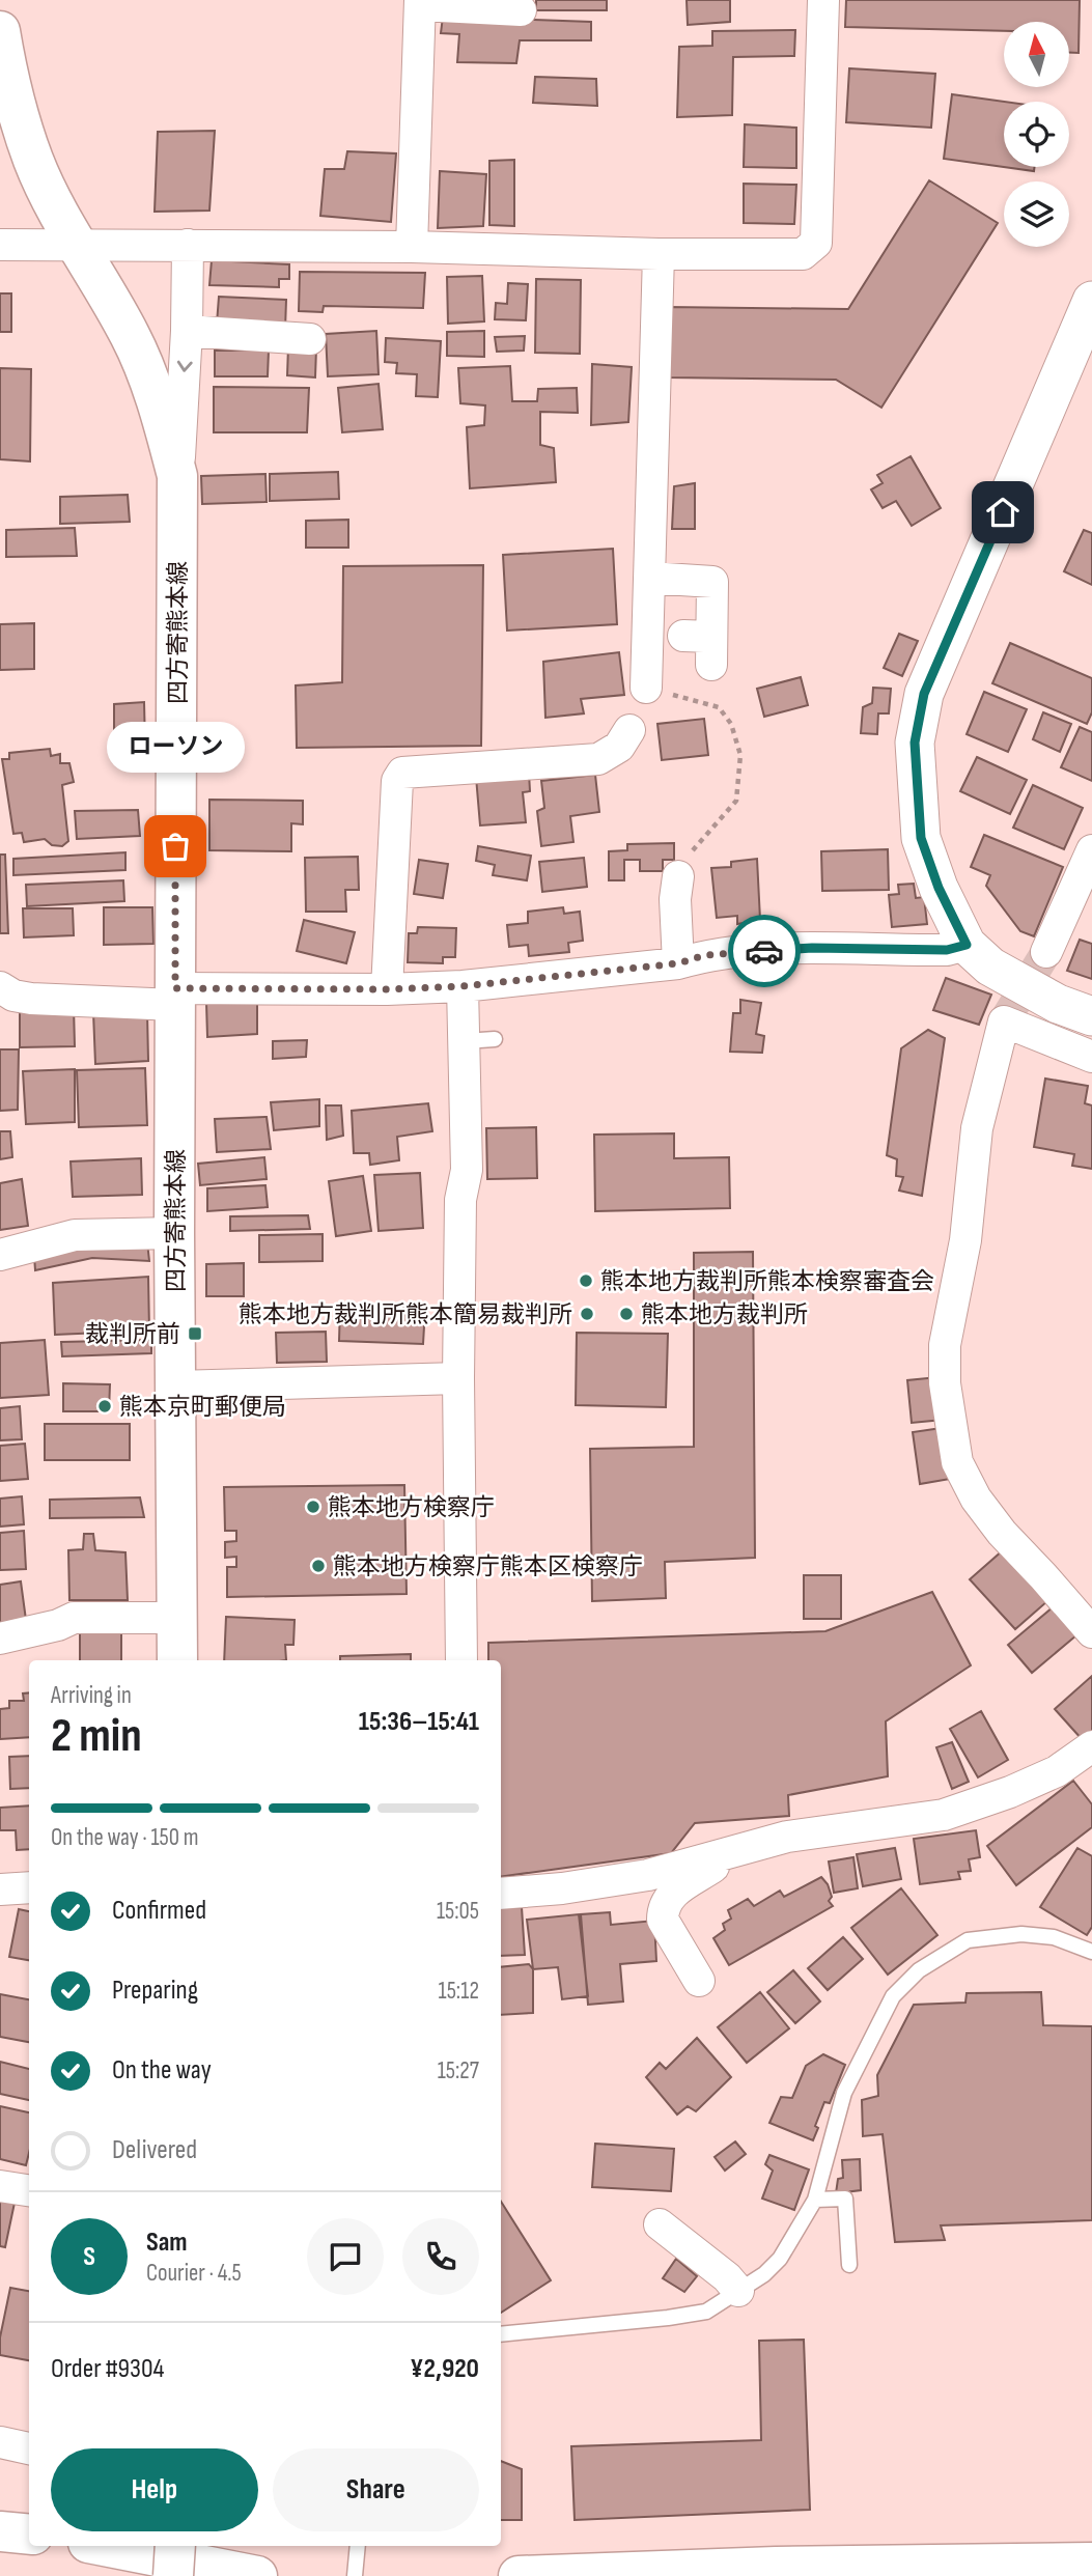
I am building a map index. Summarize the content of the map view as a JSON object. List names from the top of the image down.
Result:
{
  "streets": {
    "main road": ["四方寄熊本線"]
  },
  "places": {
    "other": [
      "ローソン",
      "熊本地方裁判所熊本検察審査会",
      "熊本地方裁判所熊本簡易裁判所",
      "熊本地方裁判所",
      "熊本京町郵便局",
      "熊本地方検察庁",
      "熊本地方検察庁熊本区検察庁"
    ],
    "transit": ["裁判所前"]
  },
  "north": "top",
  "page": {
    "bubble": "ローソン",
    "heading": ["2 min", "Arriving in", "15:36–15:41"],
    "panel": [
      "Sam",
      "Courier · 4.5",
      "Order #9304",
      "¥2,920"
    ],
    "bar": "On the way · 150 m",
    "list": [
      ["Confirmed", "15:05"],
      ["Preparing", "15:12"],
      ["On the way", "15:27"],
      "Delivered"
    ],
    "round": "S",
    "buttons": ["Help", "Share"]
  }
}
